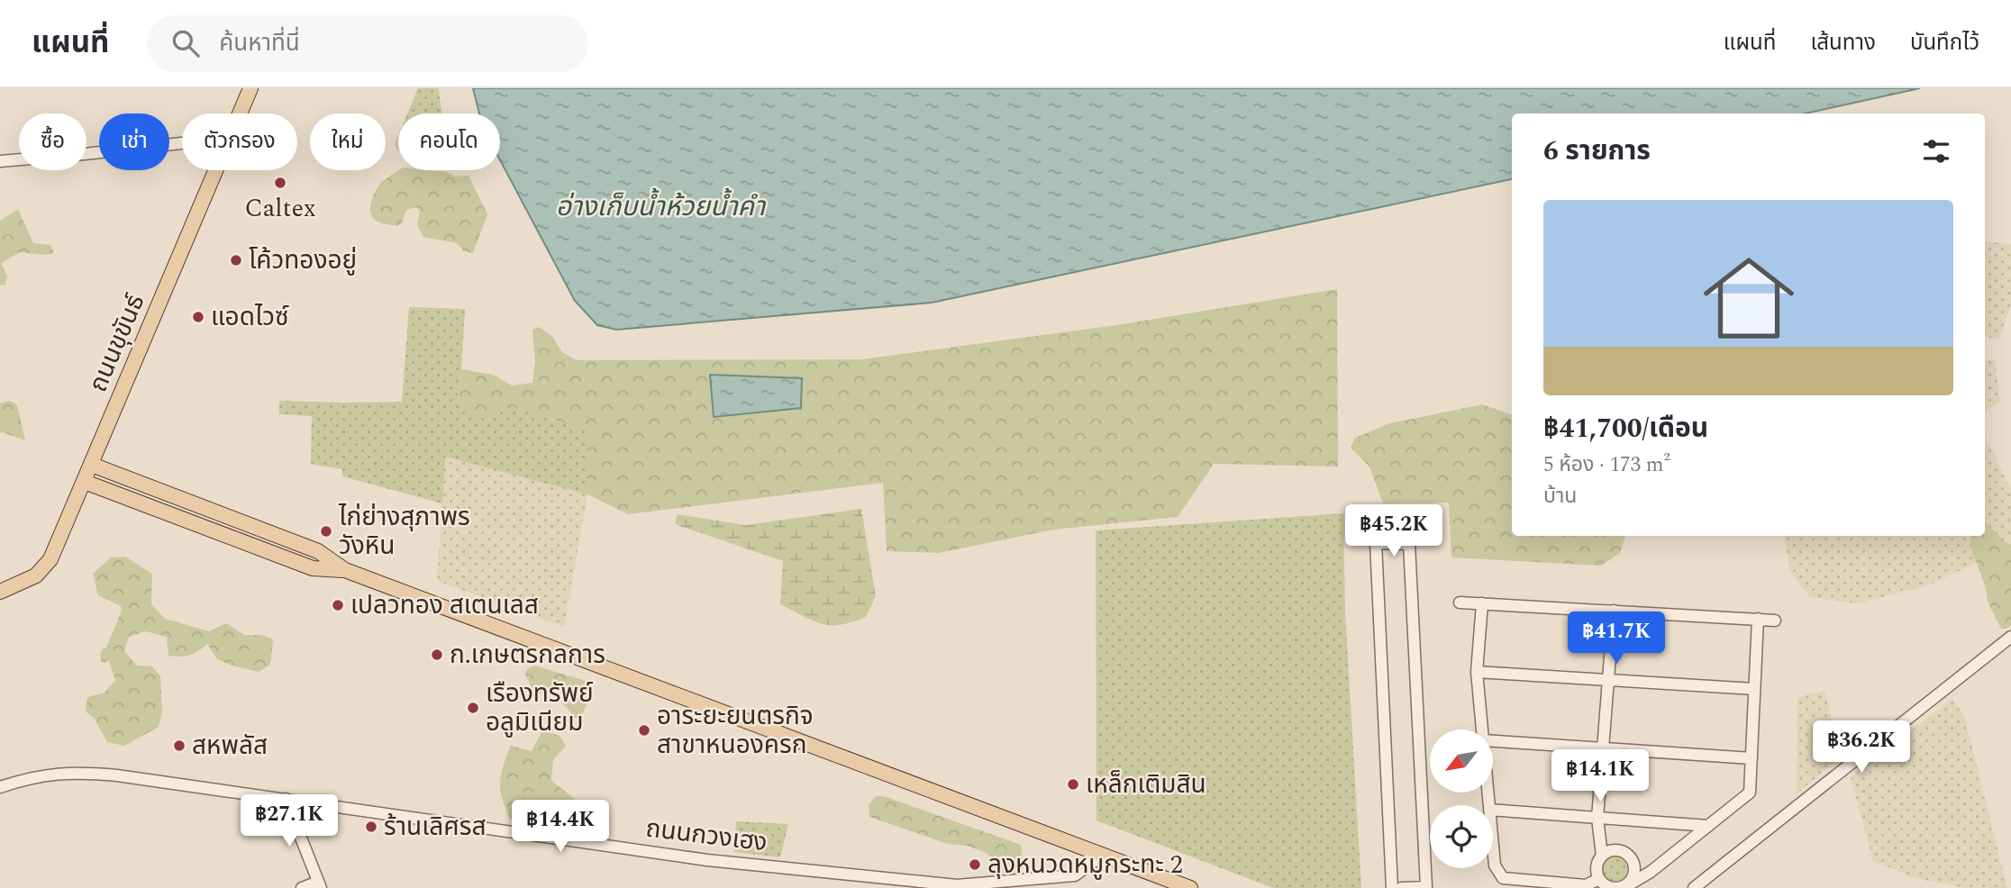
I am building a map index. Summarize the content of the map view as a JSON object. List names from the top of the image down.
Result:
{
  "streets": {
    "main road": ["ถนนขุขันธ์"],
    "street": ["ถนนกวงเฮง"]
  },
  "water": ["อ่างเก็บน้ำห้วยน้ำคำ"],
  "places": [
    "Caltex",
    "โค้วทองอยู่",
    "แอดไวซ์",
    "ไก่ย่างสุภาพร วังหิน",
    "เปลวทอง สเตนเลส",
    "ก.เกษตรกลการ",
    "เรืองทรัพย์ อลูมิเนียม",
    "อาระยะยนตรกิจ สาขาหนองครก",
    "สหพลัส",
    "เหล็กเติมสิน",
    "ร้านเลิศรส",
    "ลุงหนวดหมูกระทะ 2"
  ],
  "north": "bottom left",
  "page": {
    "header": "แผนที่",
    "search": "ค้นหาที่นี่",
    "nav": ["แผนที่", "เส้นทาง", "บันทึกไว้"],
    "chip": [
      "ซื้อ",
      "เช่า",
      "ตัวกรอง",
      "ใหม่",
      "คอนโด"
    ],
    "heading": "6 รายการ",
    "list": [
      {
        "name": "฿41,700/เดือน",
        "note": "5 ห้อง · 173 m² · บ้าน"
      }
    ],
    "price": [
      "฿45.2K",
      "฿41.7K",
      "฿36.2K",
      "฿14.1K",
      "฿27.1K",
      "฿14.4K"
    ]
  }
}
